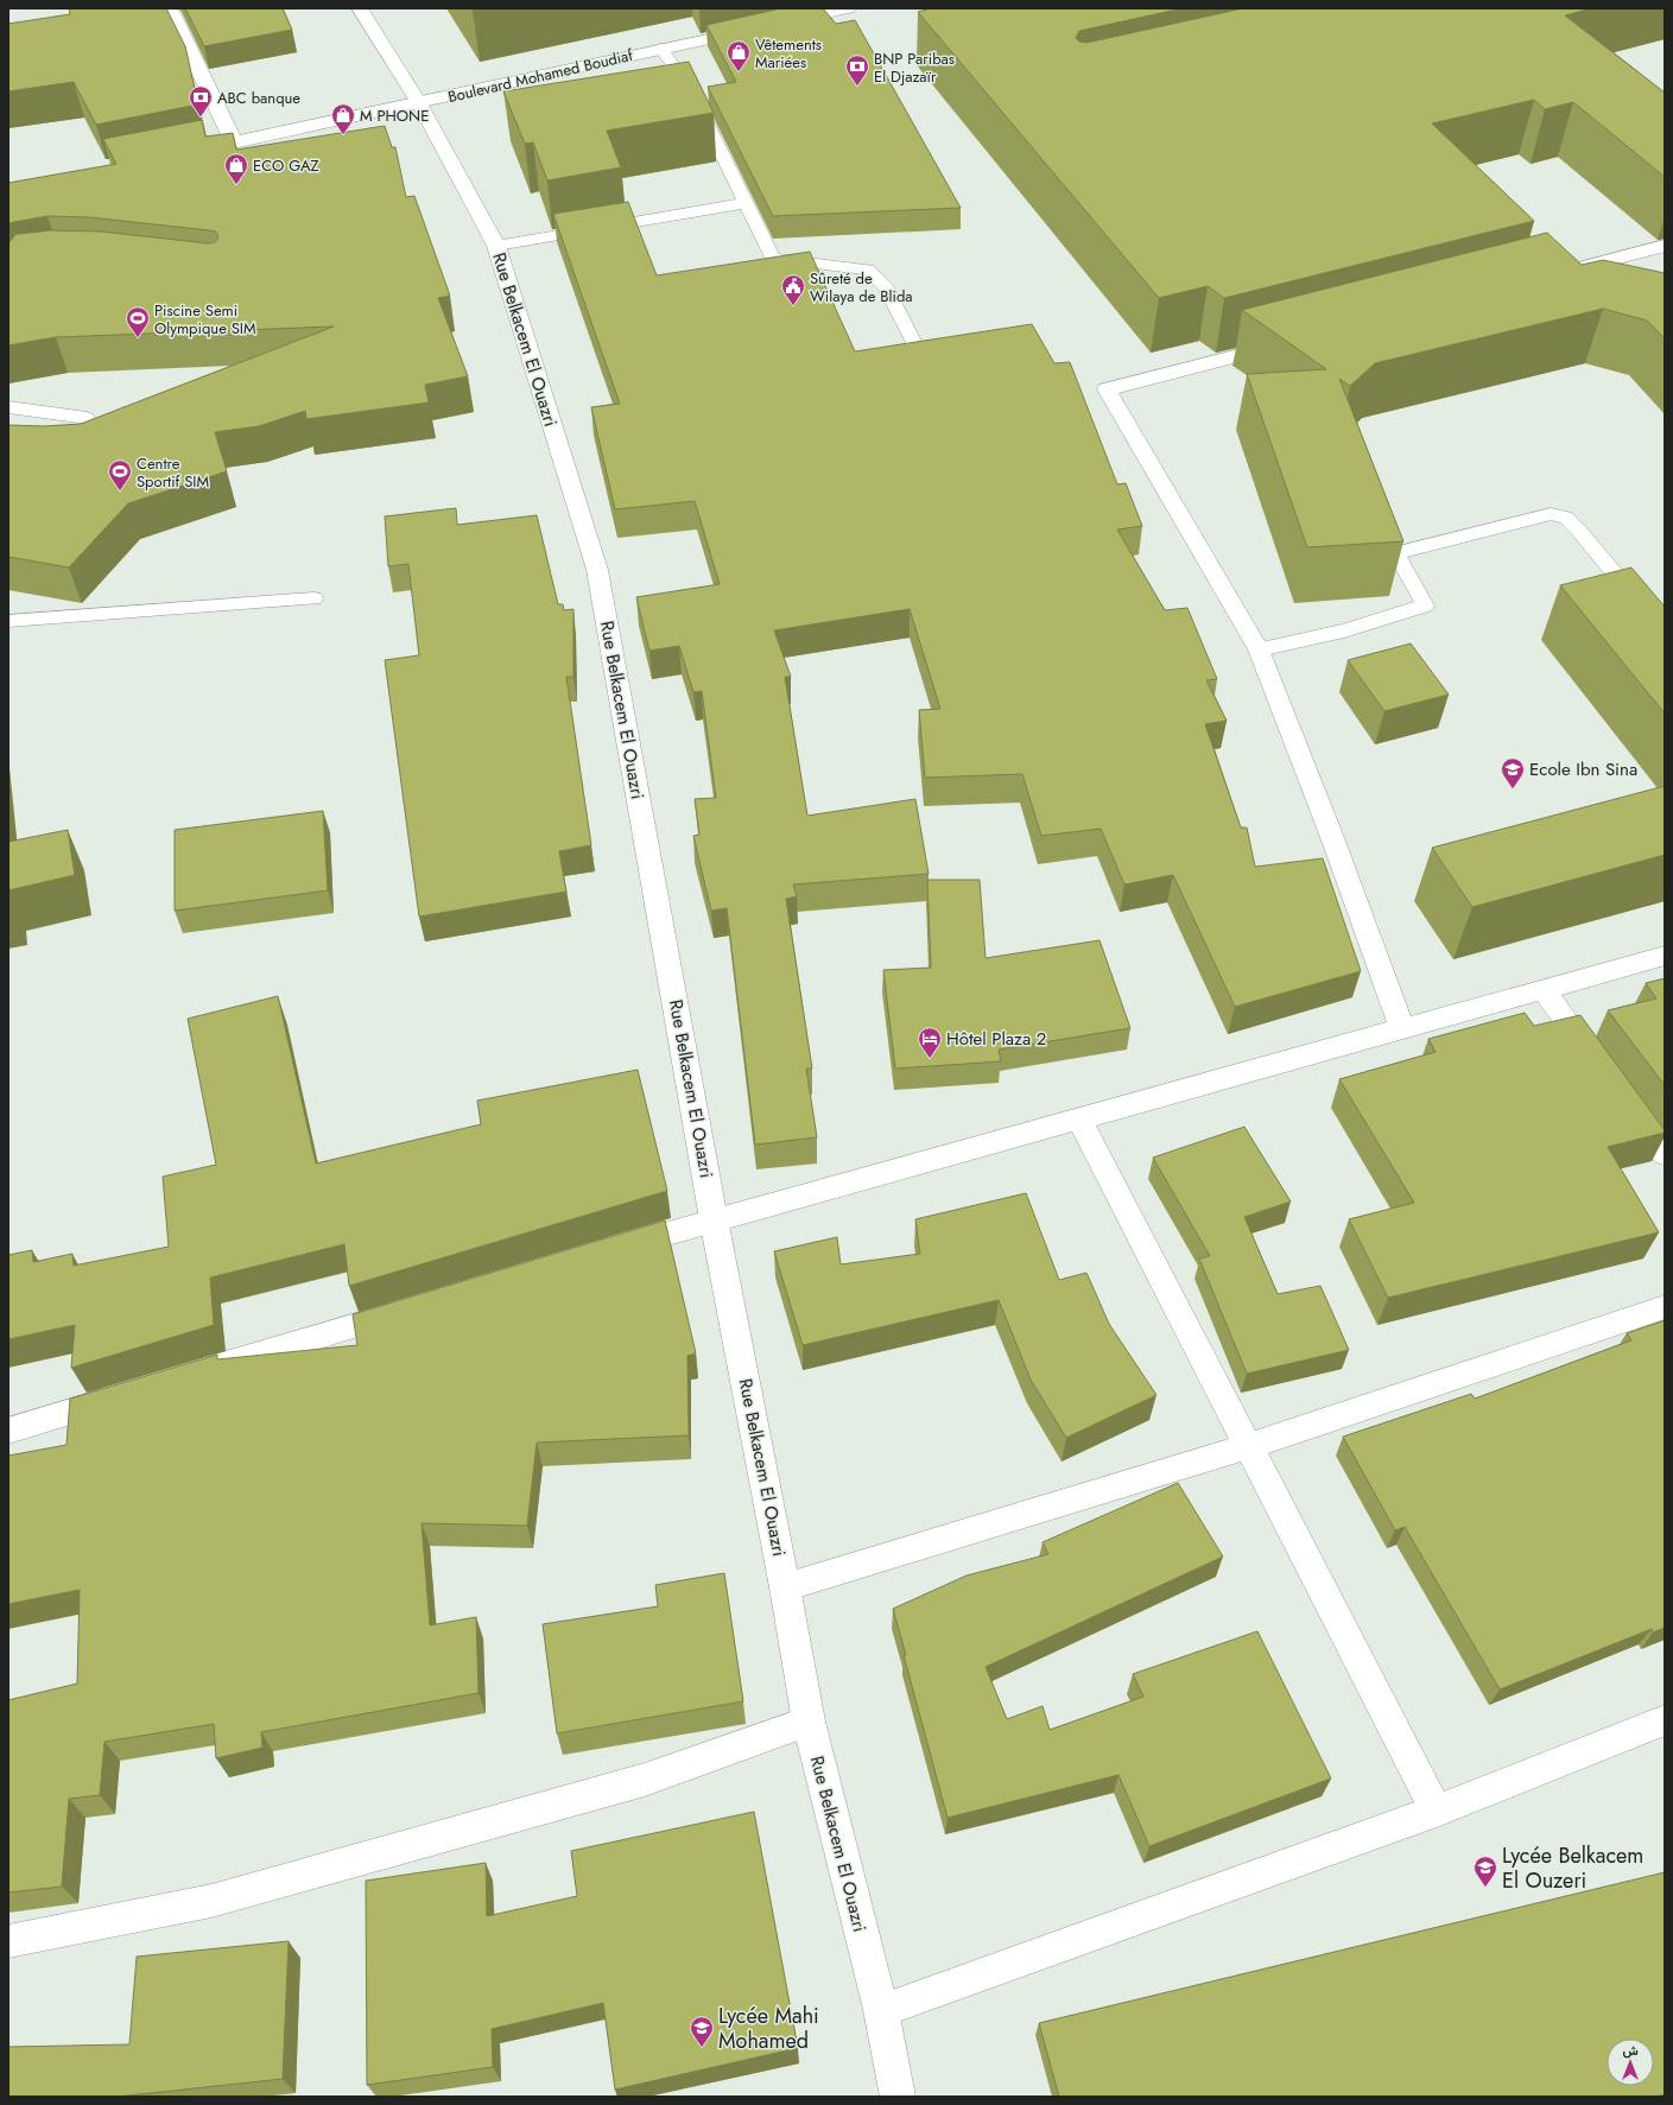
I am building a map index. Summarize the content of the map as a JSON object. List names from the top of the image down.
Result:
{
  "streets": {
    "street": ["Boulevard Mohamed Boudiaf", "Rue Belkacem El Ouazri"]
  },
  "crossings": [
    ["Boulevard Mohamed Boudiaf", "Rue Belkacem El Ouazri"]
  ],
  "places": {
    "shop": ["Vêtements Mariées", "M PHONE", "ECO GAZ"],
    "bank": ["BNP Paribas El Djazaïr", "ABC banque"],
    "public building": ["Sûreté de Wilaya de Blida"],
    "sports": ["Piscine Semi Olympique SIM", "Centre Sportif SIM"],
    "school or university": ["Ecole Ibn Sina", "Lycée Belkacem El Ouzeri", "Lycée Mahi Mohamed"],
    "hotel": ["Hôtel Plaza 2"]
  },
  "north": "top"
}
